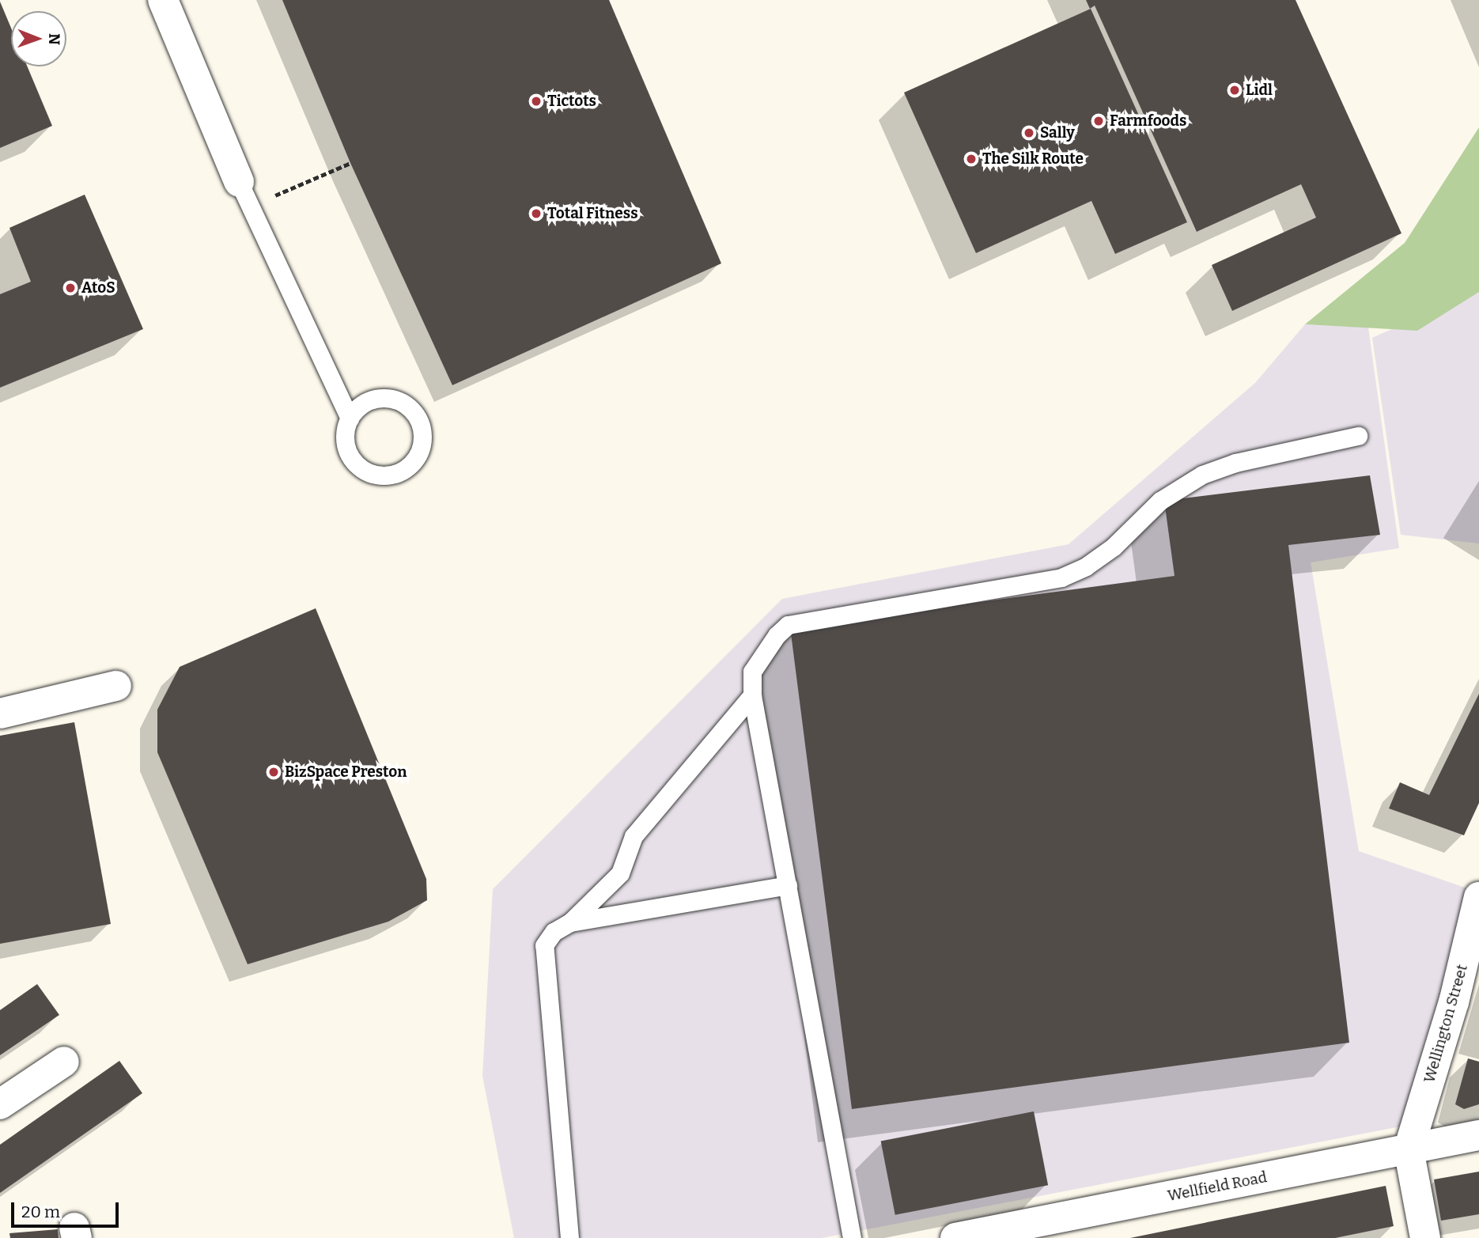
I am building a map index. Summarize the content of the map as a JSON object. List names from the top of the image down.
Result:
{
  "streets": {
    "street": ["Wellington Street", "Wellfield Road"]
  },
  "crossings": [
    ["Wellington Street", "Wellfield Road"]
  ],
  "places": [
    "Lidl",
    "Tictots",
    "Farmfoods",
    "Sally",
    "The Silk Route",
    "Total Fitness",
    "AtoS",
    "BizSpace Preston"
  ],
  "scale_bar": "20 m",
  "north": "right"
}
